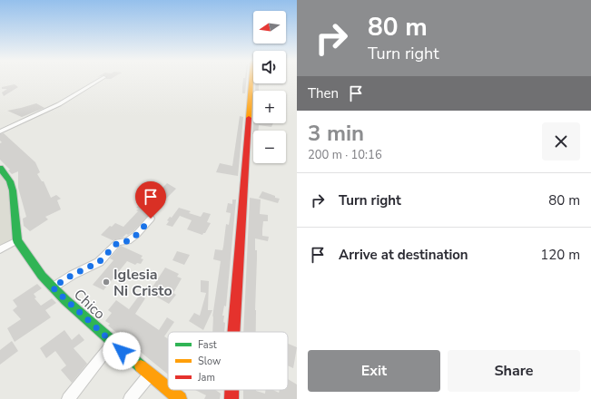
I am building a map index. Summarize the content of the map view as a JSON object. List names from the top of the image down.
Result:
{
  "streets": {
    "street": ["Chico"]
  },
  "places": ["Iglesia Ni Cristo"],
  "legend": ["Fast", "Slow", "Jam"],
  "north": "left",
  "page": {
    "turn": ["80 m", "Turn right"],
    "map_buttons": ["+", "−"],
    "then": "Then",
    "heading": ["3 min", "200 m · 10:16"],
    "list": [
      {
        "name": "Turn right",
        "value": "80 m"
      },
      {
        "name": "Arrive at destination",
        "value": "120 m"
      }
    ],
    "buttons": ["Exit", "Share"]
  }
}
